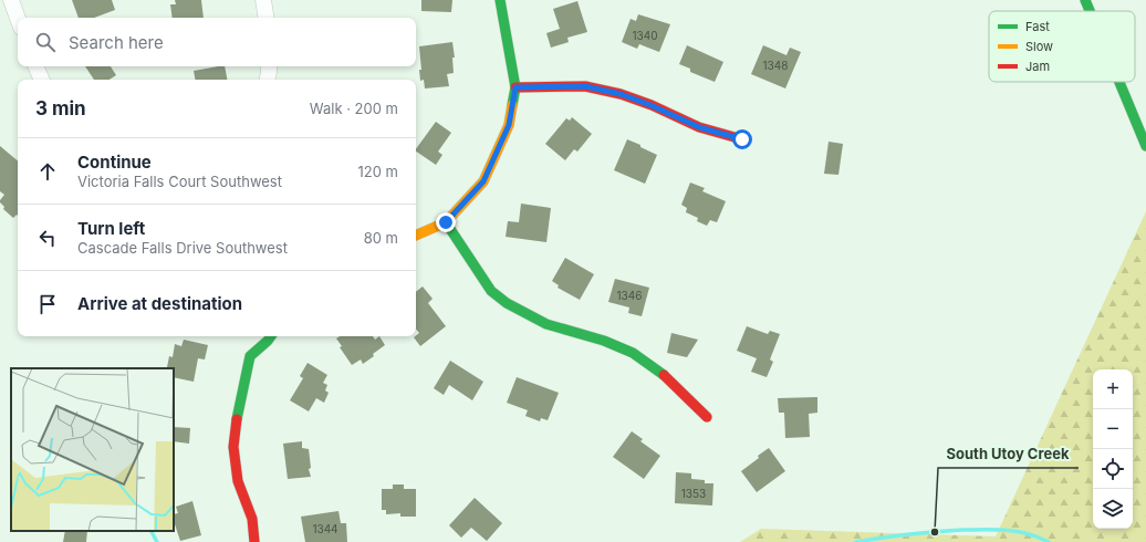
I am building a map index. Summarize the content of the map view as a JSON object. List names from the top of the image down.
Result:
{
  "places": ["South Utoy Creek"],
  "house_numbers": [
    "1340",
    "1348",
    "1346",
    "1353",
    "1344"
  ],
  "legend": ["Fast", "Slow", "Jam"],
  "page": {
    "search": "Search here",
    "heading": ["3 min", "Walk · 200 m"],
    "list": [
      ["Continue", "Victoria Falls Court Southwest", "120 m"],
      ["Turn left", "Cascade Falls Drive Southwest", "80 m"],
      "Arrive at destination"
    ],
    "map_buttons": ["+", "−"]
  }
}
